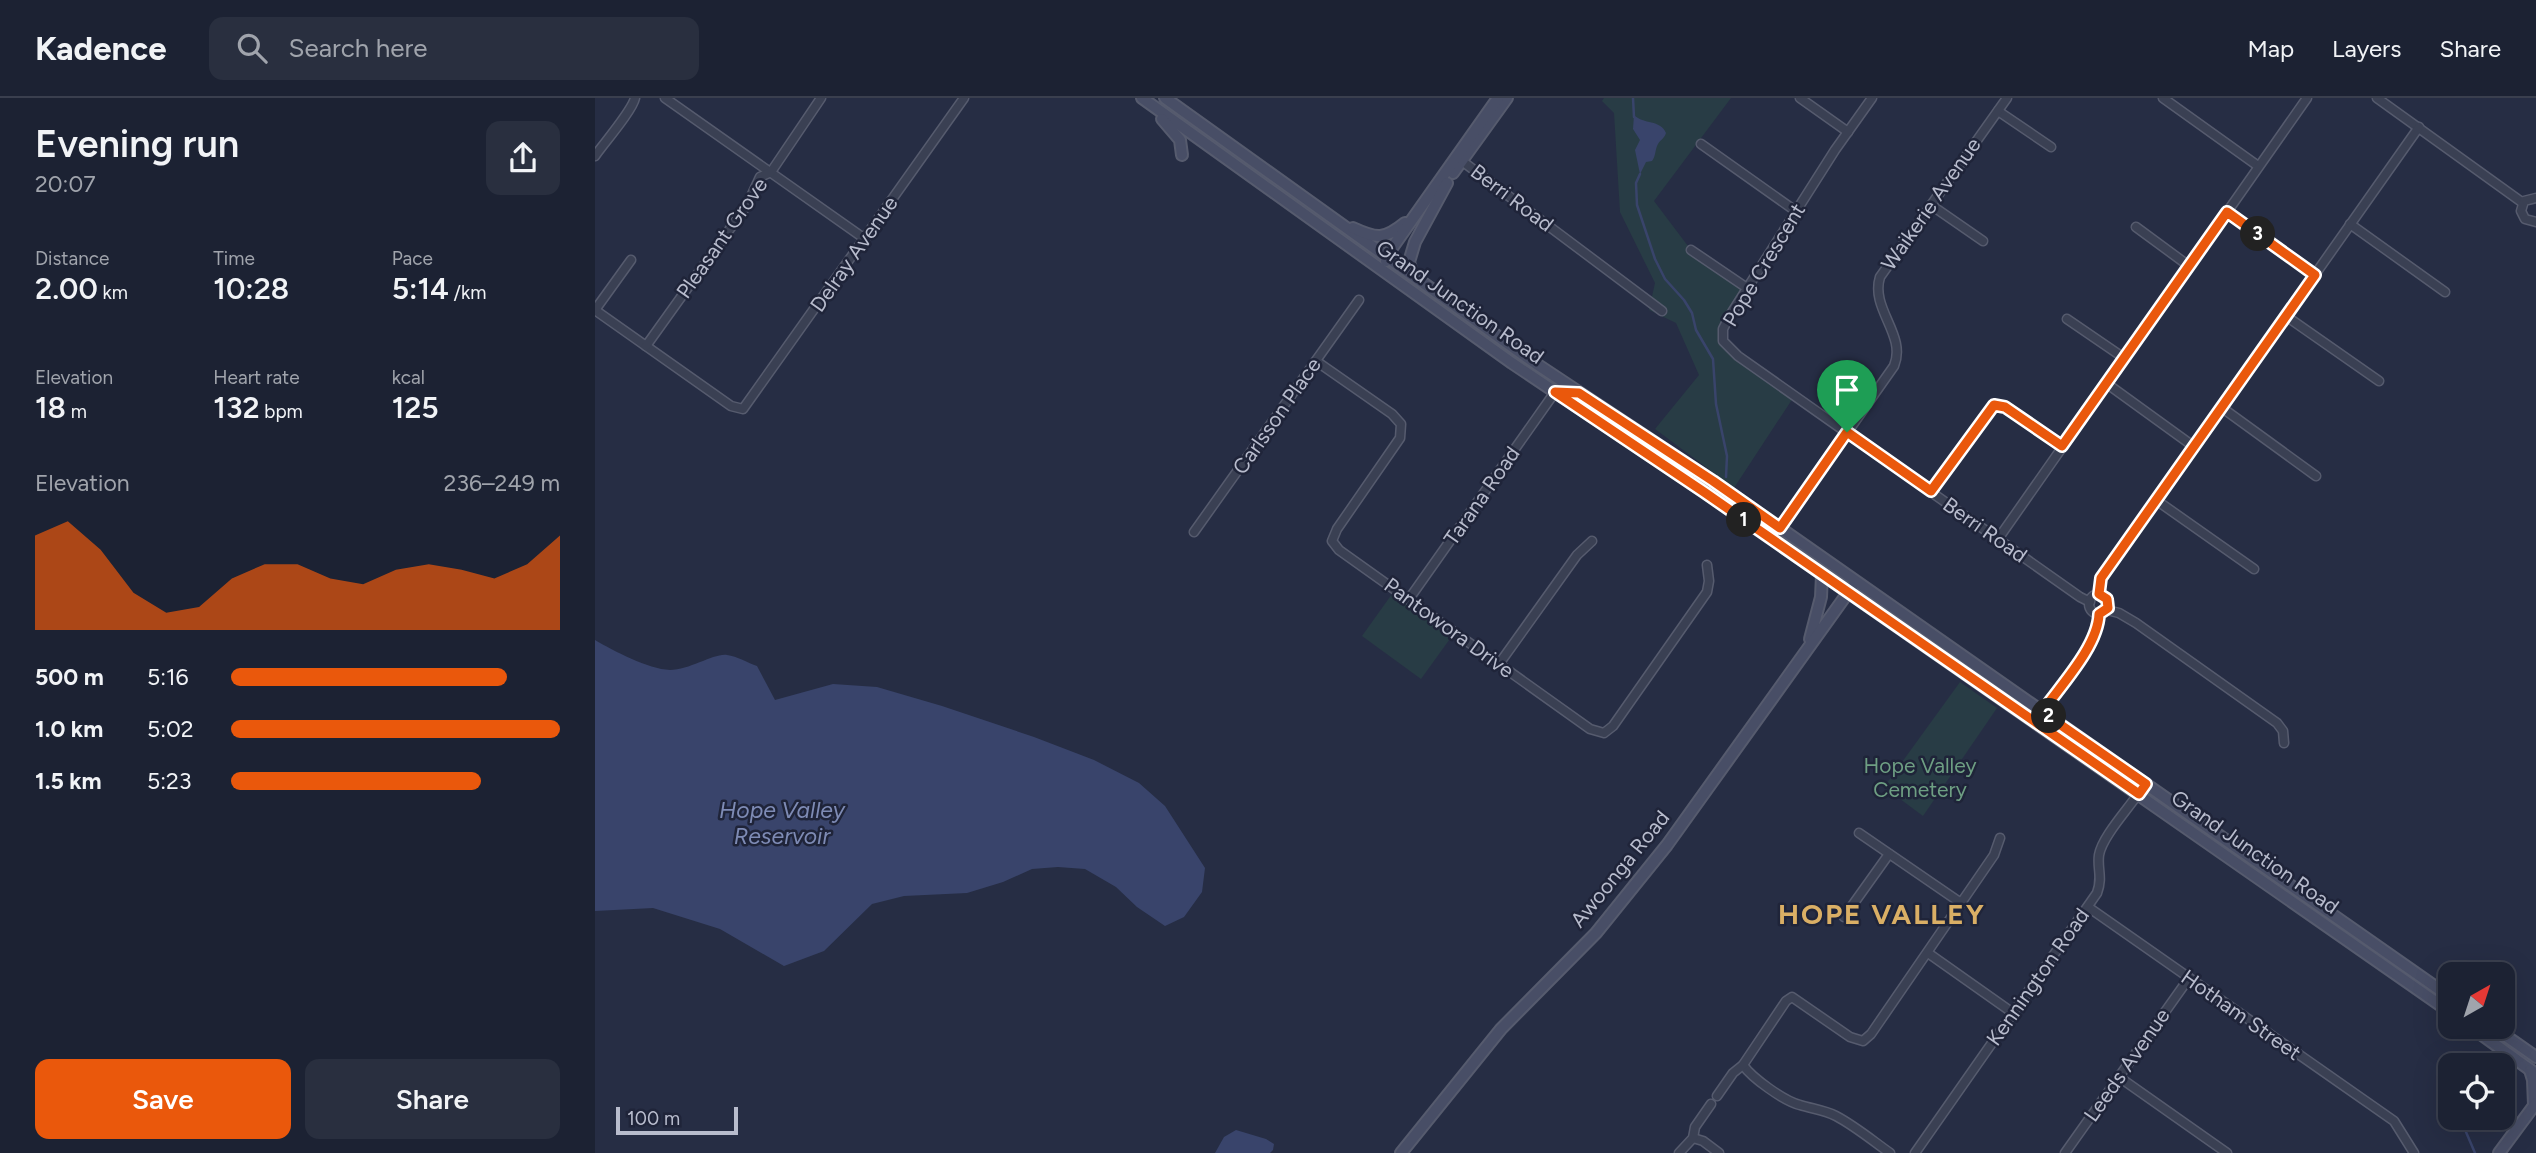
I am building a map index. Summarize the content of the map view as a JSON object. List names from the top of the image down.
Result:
{
  "streets": {
    "main road": ["Grand Junction Road", "Awoonga Road"],
    "street": [
      "Berri Road",
      "Waikerie Avenue",
      "Pleasant Grove",
      "Delray Avenue",
      "Pope Crescent",
      "Carlsson Place",
      "Tarana Road",
      "Pantowora Drive",
      "Kennington Road",
      "Hotham Street",
      "Leeds Avenue"
    ]
  },
  "crossings": [
    ["Berri Road", "Waikerie Avenue"],
    ["Berri Road", "Pope Crescent"],
    ["Waikerie Avenue", "Pope Crescent"],
    ["Waikerie Avenue", "Grand Junction Road"],
    ["Pleasant Grove", "Delray Avenue"],
    ["Grand Junction Road", "Tarana Road"],
    ["Grand Junction Road", "Awoonga Road"],
    ["Grand Junction Road", "Kennington Road"],
    ["Carlsson Place", "Pantowora Drive"],
    ["Tarana Road", "Pantowora Drive"],
    ["Kennington Road", "Hotham Street"],
    ["Hotham Street", "Leeds Avenue"]
  ],
  "districts": ["HOPE VALLEY"],
  "water": ["Hope Valley Reservoir"],
  "parks": ["Hope Valley Cemetery"],
  "scale_bar": "100 m",
  "north": "top right",
  "page": {
    "header": "Kadence",
    "search": "Search here",
    "nav": ["Map", "Layers", "Share"],
    "heading": ["Evening run", "20:07"],
    "pins": ["3", "1", "2"],
    "stats": [
      ["Distance", "2.00 km"],
      ["Time", "10:28"],
      ["Pace", "5:14 /km"],
      ["Elevation", "18 m"],
      ["Heart rate", "132 bpm"],
      ["kcal", "125"]
    ],
    "chart": ["Elevation", "236–249 m"],
    "list": [
      {
        "name": "500 m",
        "note": "5:16"
      },
      {
        "name": "1.0 km",
        "note": "5:02"
      },
      {
        "name": "1.5 km",
        "note": "5:23"
      }
    ],
    "buttons": ["Save", "Share"],
    "scale": "100 m"
  }
}
